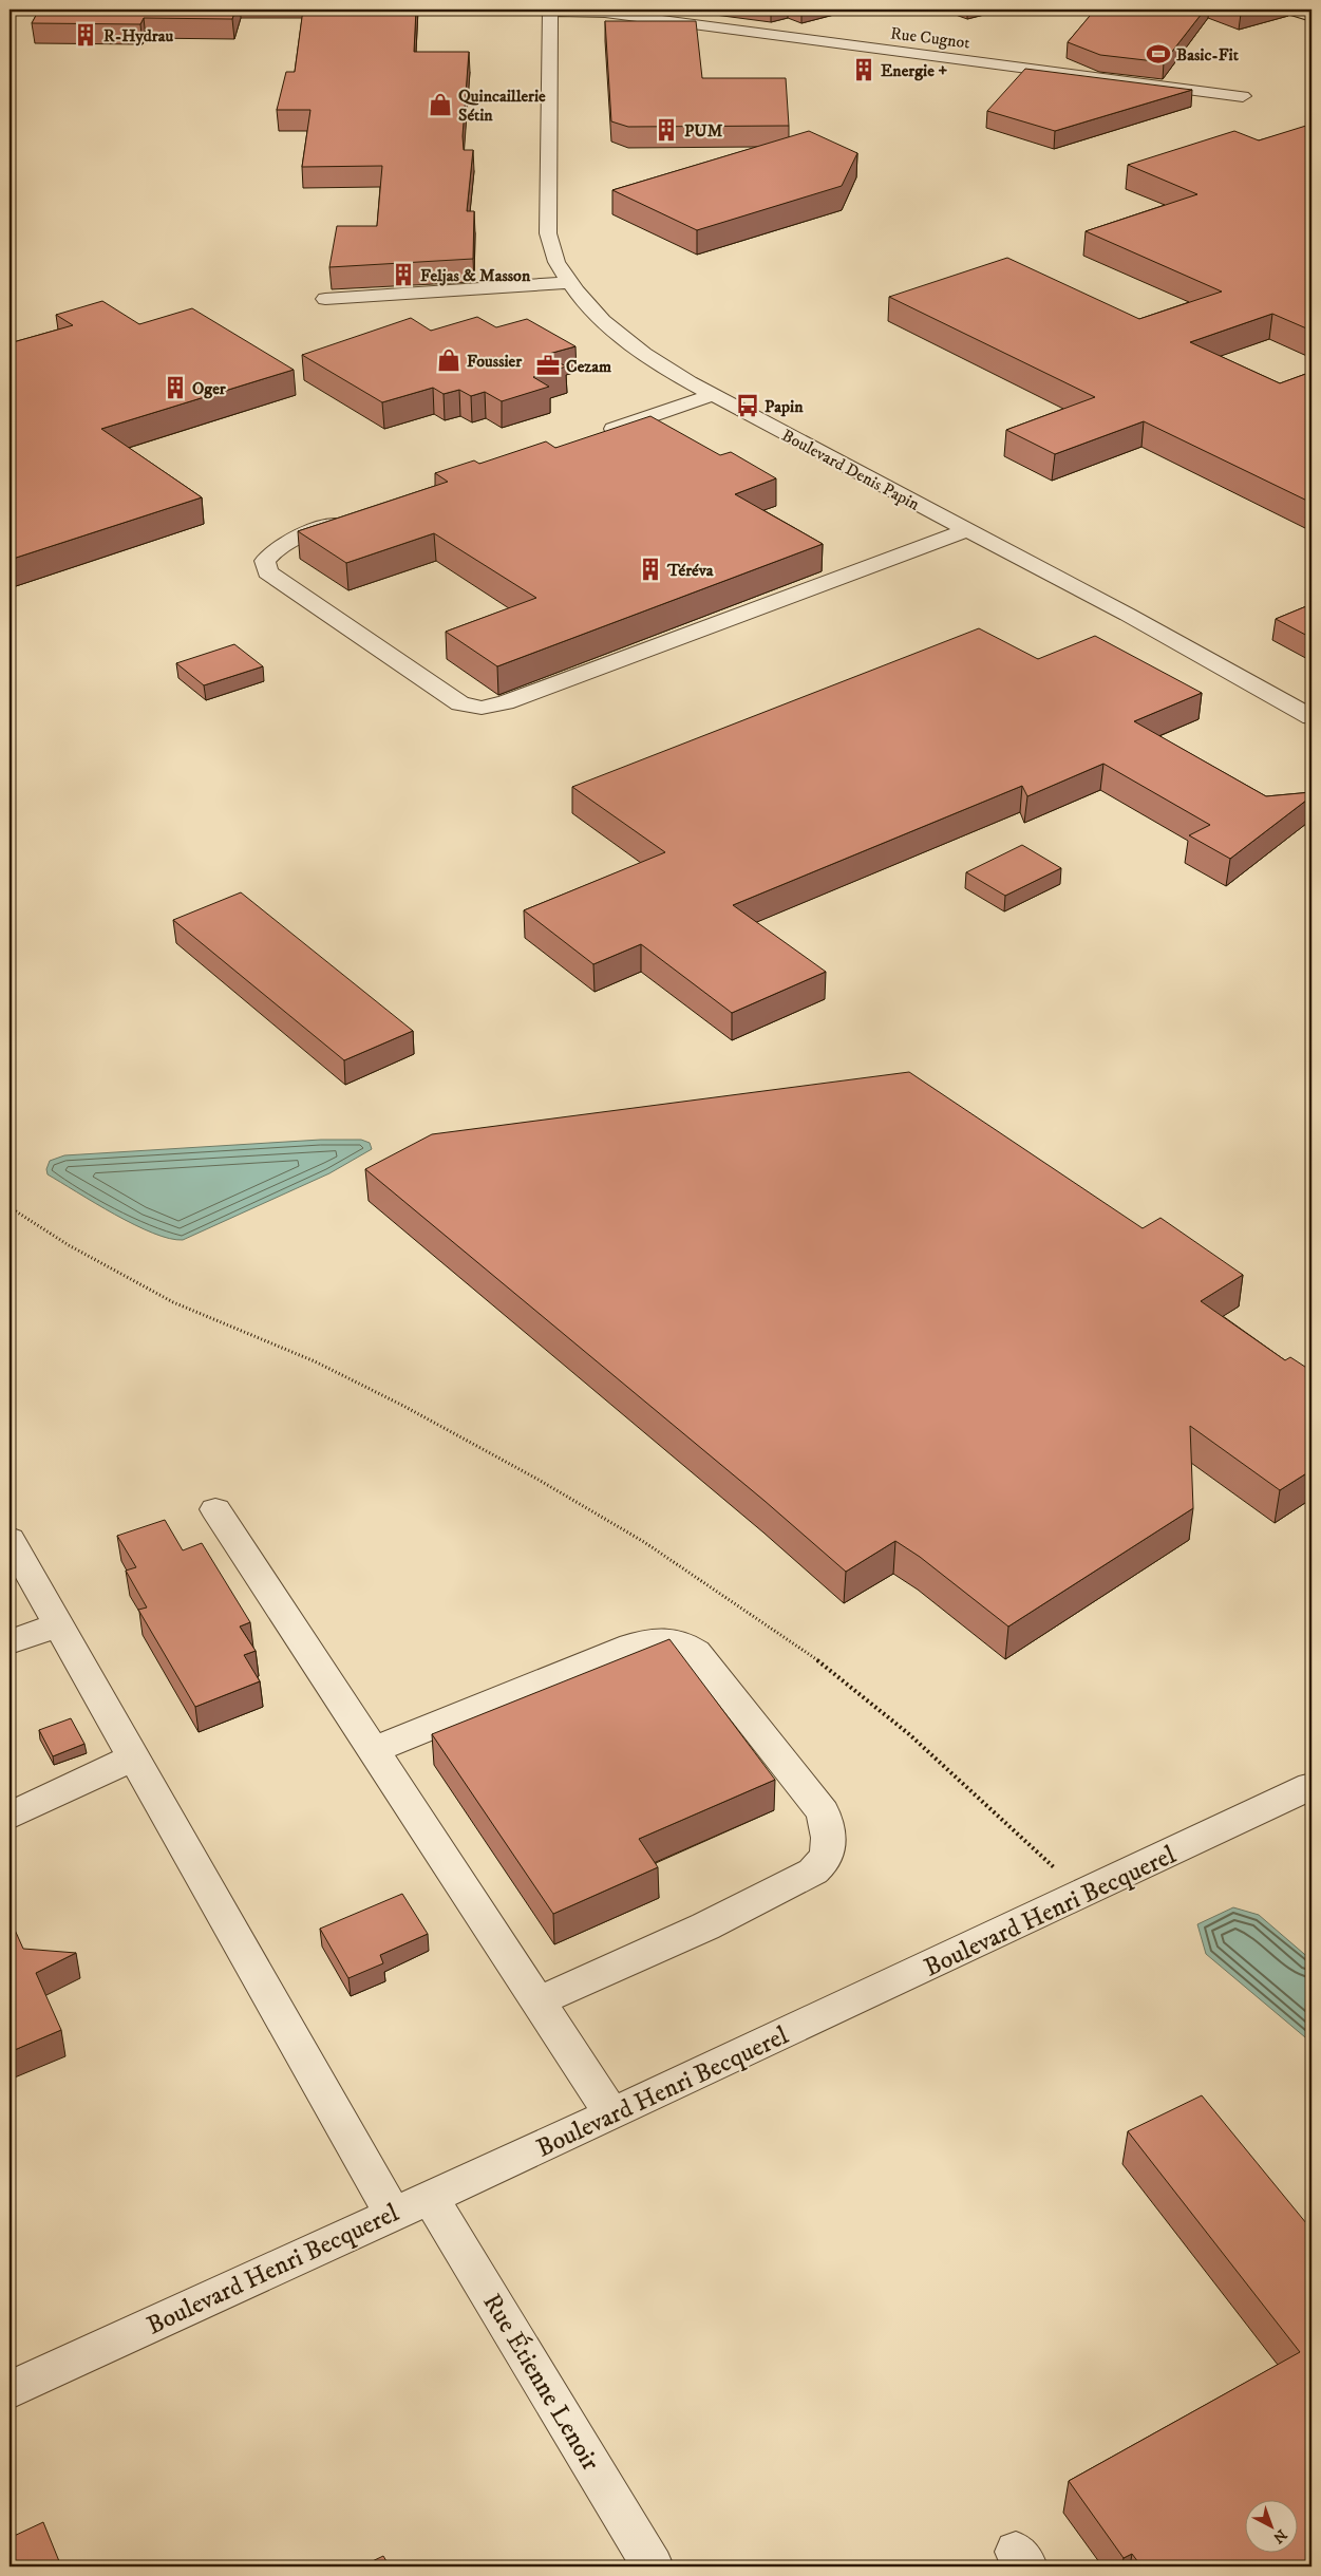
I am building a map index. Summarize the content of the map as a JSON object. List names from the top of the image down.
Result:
{
  "streets": {
    "street": [
      "Rue Cugnot",
      "Boulevard Denis Papin",
      "Boulevard Henri Becquerel",
      "Rue Étienne Lenoir"
    ]
  },
  "crossings": [
    ["Rue Cugnot", "Boulevard Denis Papin"],
    ["Boulevard Henri Becquerel", "Rue Étienne Lenoir"]
  ],
  "places": {
    "building": [
      "R-Hydrau",
      "Energie +",
      "PUM",
      "Feljas & Masson",
      "Oger",
      "Téréva"
    ],
    "sports": ["Basic-Fit"],
    "shop": ["Quincaillerie Sétin", "Foussier"],
    "office": ["Cezam"],
    "bus stop": ["Papin"]
  },
  "north": "bottom right"
}
